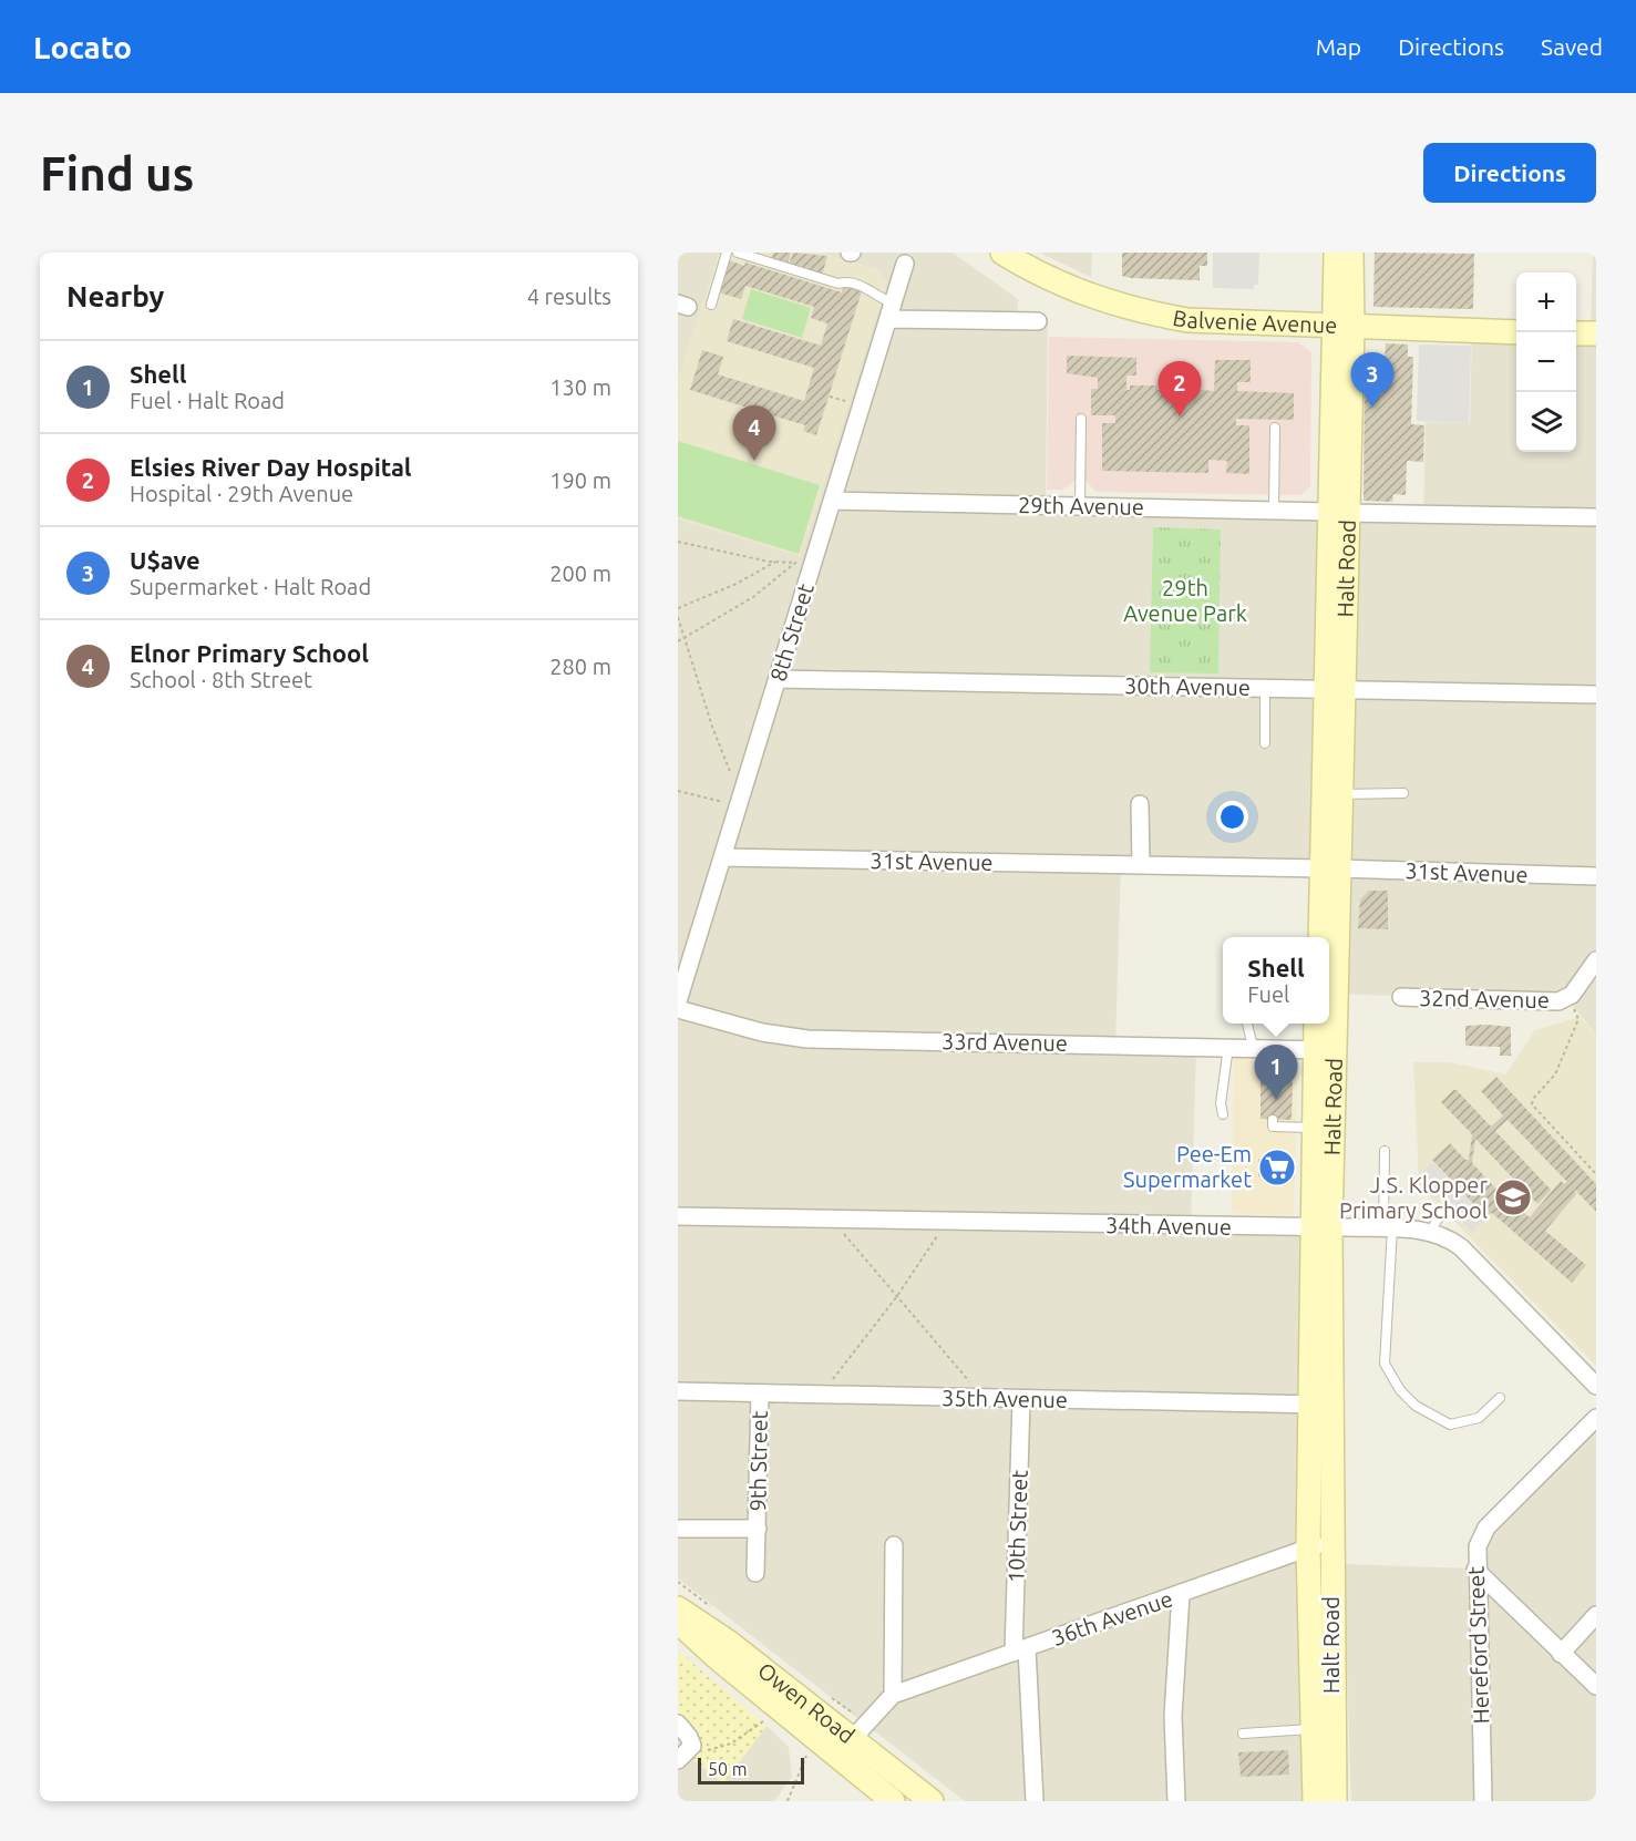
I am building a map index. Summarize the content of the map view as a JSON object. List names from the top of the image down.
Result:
{
  "streets": {
    "street": [
      "Balvenie Avenue",
      "29th Avenue",
      "Halt Road",
      "8th Street",
      "30th Avenue",
      "31st Avenue",
      "32nd Avenue",
      "33rd Avenue",
      "34th Avenue",
      "35th Avenue",
      "9th Street",
      "10th Street",
      "36th Avenue",
      "Hereford Street",
      "Owen Road"
    ]
  },
  "crossings": [
    ["Balvenie Avenue", "Halt Road"],
    ["29th Avenue", "Halt Road"],
    ["29th Avenue", "8th Street"],
    ["Halt Road", "30th Avenue"],
    ["Halt Road", "31st Avenue"],
    ["Halt Road", "33rd Avenue"],
    ["Halt Road", "34th Avenue"],
    ["Halt Road", "35th Avenue"],
    ["Halt Road", "36th Avenue"],
    ["8th Street", "30th Avenue"],
    ["8th Street", "31st Avenue"],
    ["35th Avenue", "9th Street"],
    ["35th Avenue", "10th Street"],
    ["10th Street", "36th Avenue"],
    ["36th Avenue", "Owen Road"]
  ],
  "parks": ["29th Avenue Park"],
  "places": {
    "supermarket": ["Pee-Em Supermarket"],
    "school or university": ["J.S. Klopper Primary School"]
  },
  "scale_bar": "50 m",
  "page": {
    "header": "Locato",
    "nav": ["Map", "Directions", "Saved"],
    "buttons": "Directions",
    "title": "Find us",
    "heading": ["Nearby", "4 results"],
    "map_buttons": ["+", "−"],
    "list": [
      {
        "mark": "1",
        "name": "Shell",
        "note": "Fuel · Halt Road",
        "value": "130 m"
      },
      {
        "mark": "2",
        "name": "Elsies River Day Hospital",
        "note": "Hospital · 29th Avenue",
        "value": "190 m"
      },
      {
        "mark": "3",
        "name": "U$ave",
        "note": "Supermarket · Halt Road",
        "value": "200 m"
      },
      {
        "mark": "4",
        "name": "Elnor Primary School",
        "note": "School · 8th Street",
        "value": "280 m"
      }
    ],
    "pins": [
      "3",
      "2",
      "4",
      "1"
    ],
    "popup": ["Shell", "Fuel"],
    "scale": "50 m"
  }
}
